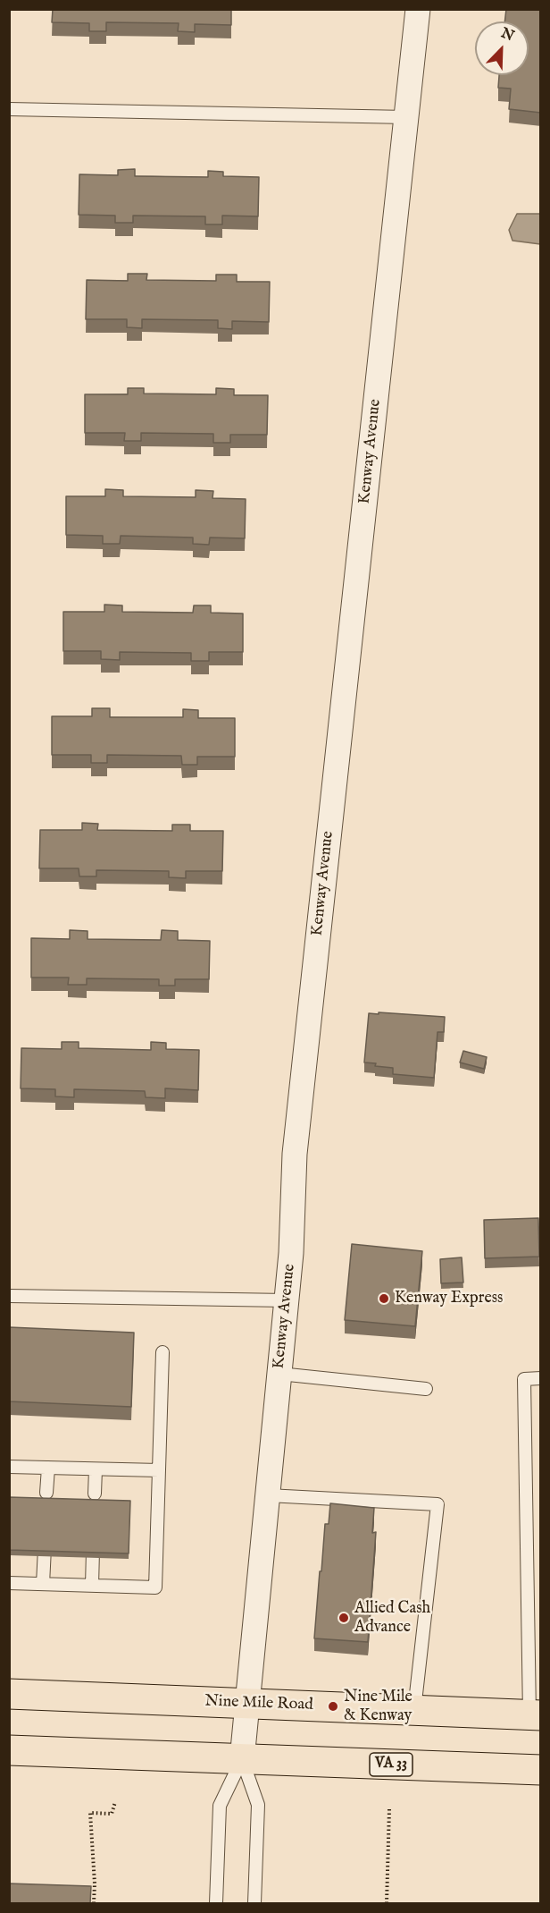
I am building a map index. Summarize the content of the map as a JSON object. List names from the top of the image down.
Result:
{
  "streets": {
    "main road": ["Nine Mile Road", "VA 33"],
    "street": ["Kenway Avenue"]
  },
  "crossings": [
    ["Kenway Avenue", "Nine Mile Road"],
    ["Kenway Avenue", "VA 33"]
  ],
  "places": ["Kenway Express", "Allied Cash Advance", "Nine Mile & Kenway"],
  "north": "top right"
}
